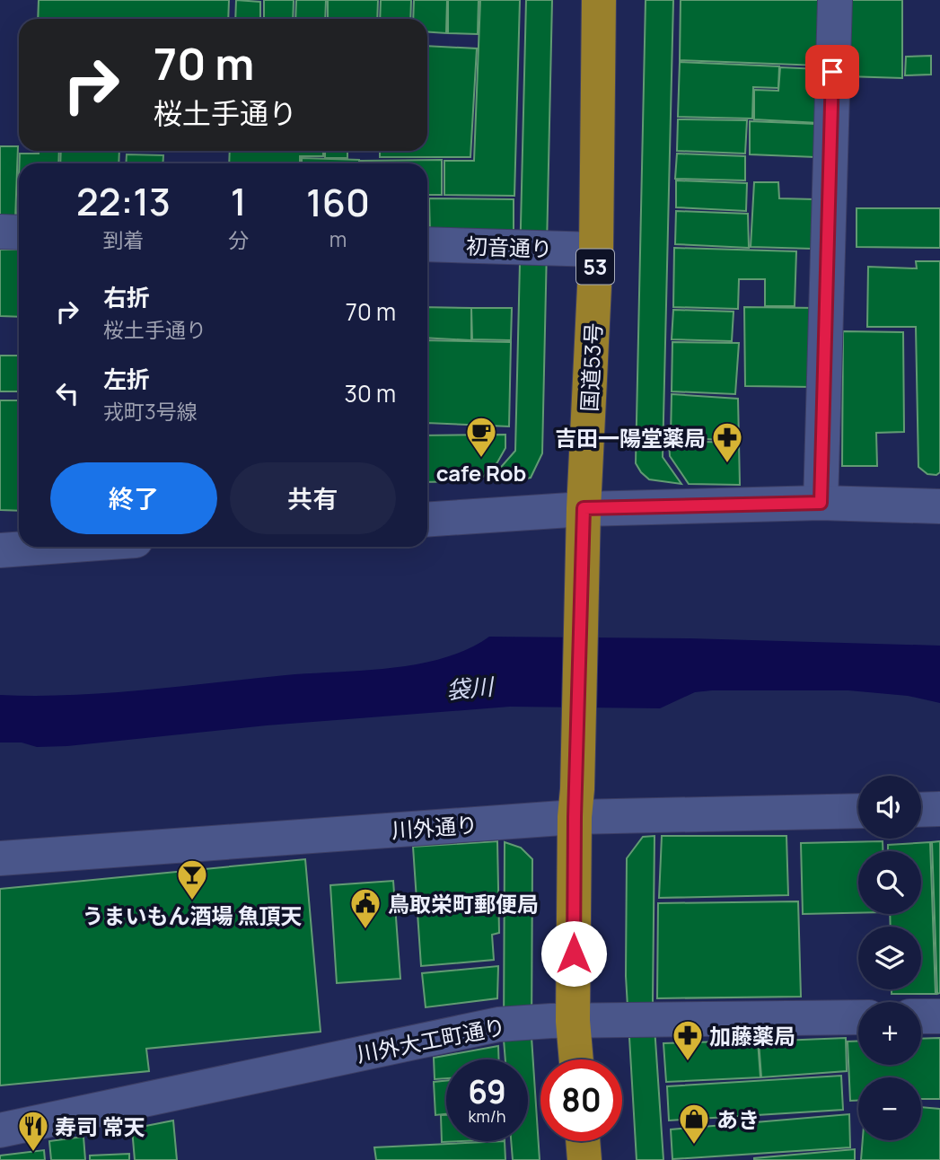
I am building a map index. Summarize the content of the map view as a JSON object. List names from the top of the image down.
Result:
{
  "streets": {
    "highway": ["53", "国道53号"],
    "street": ["初音通り", "川外通り", "川外大工町通り"]
  },
  "crossings": [
    ["初音通り", "国道53号"],
    ["国道53号", "川外通り"],
    ["国道53号", "川外大工町通り"]
  ],
  "water": ["袋川"],
  "places": {
    "cafe": ["cafe Rob"],
    "pharmacy": ["吉田一陽堂薬局", "加藤薬局"],
    "bar": ["うまいもん酒場 魚頂天"],
    "public building": ["鳥取栄町郵便局"],
    "shop": ["あき"],
    "restaurant": ["寿司 常天"]
  },
  "page": {
    "turn": ["70 m", "桜土手通り"],
    "eta": [
      "22:13",
      "到着",
      "1",
      "分",
      "160",
      "m"
    ],
    "list": [
      {
        "name": "右折",
        "note": "桜土手通り",
        "value": "70 m"
      },
      {
        "name": "左折",
        "note": "戎町3号線",
        "value": "30 m"
      }
    ],
    "buttons": ["終了", "共有"],
    "map_buttons": ["+", "−"],
    "speed": "69 km/h",
    "limit": "80"
  }
}
